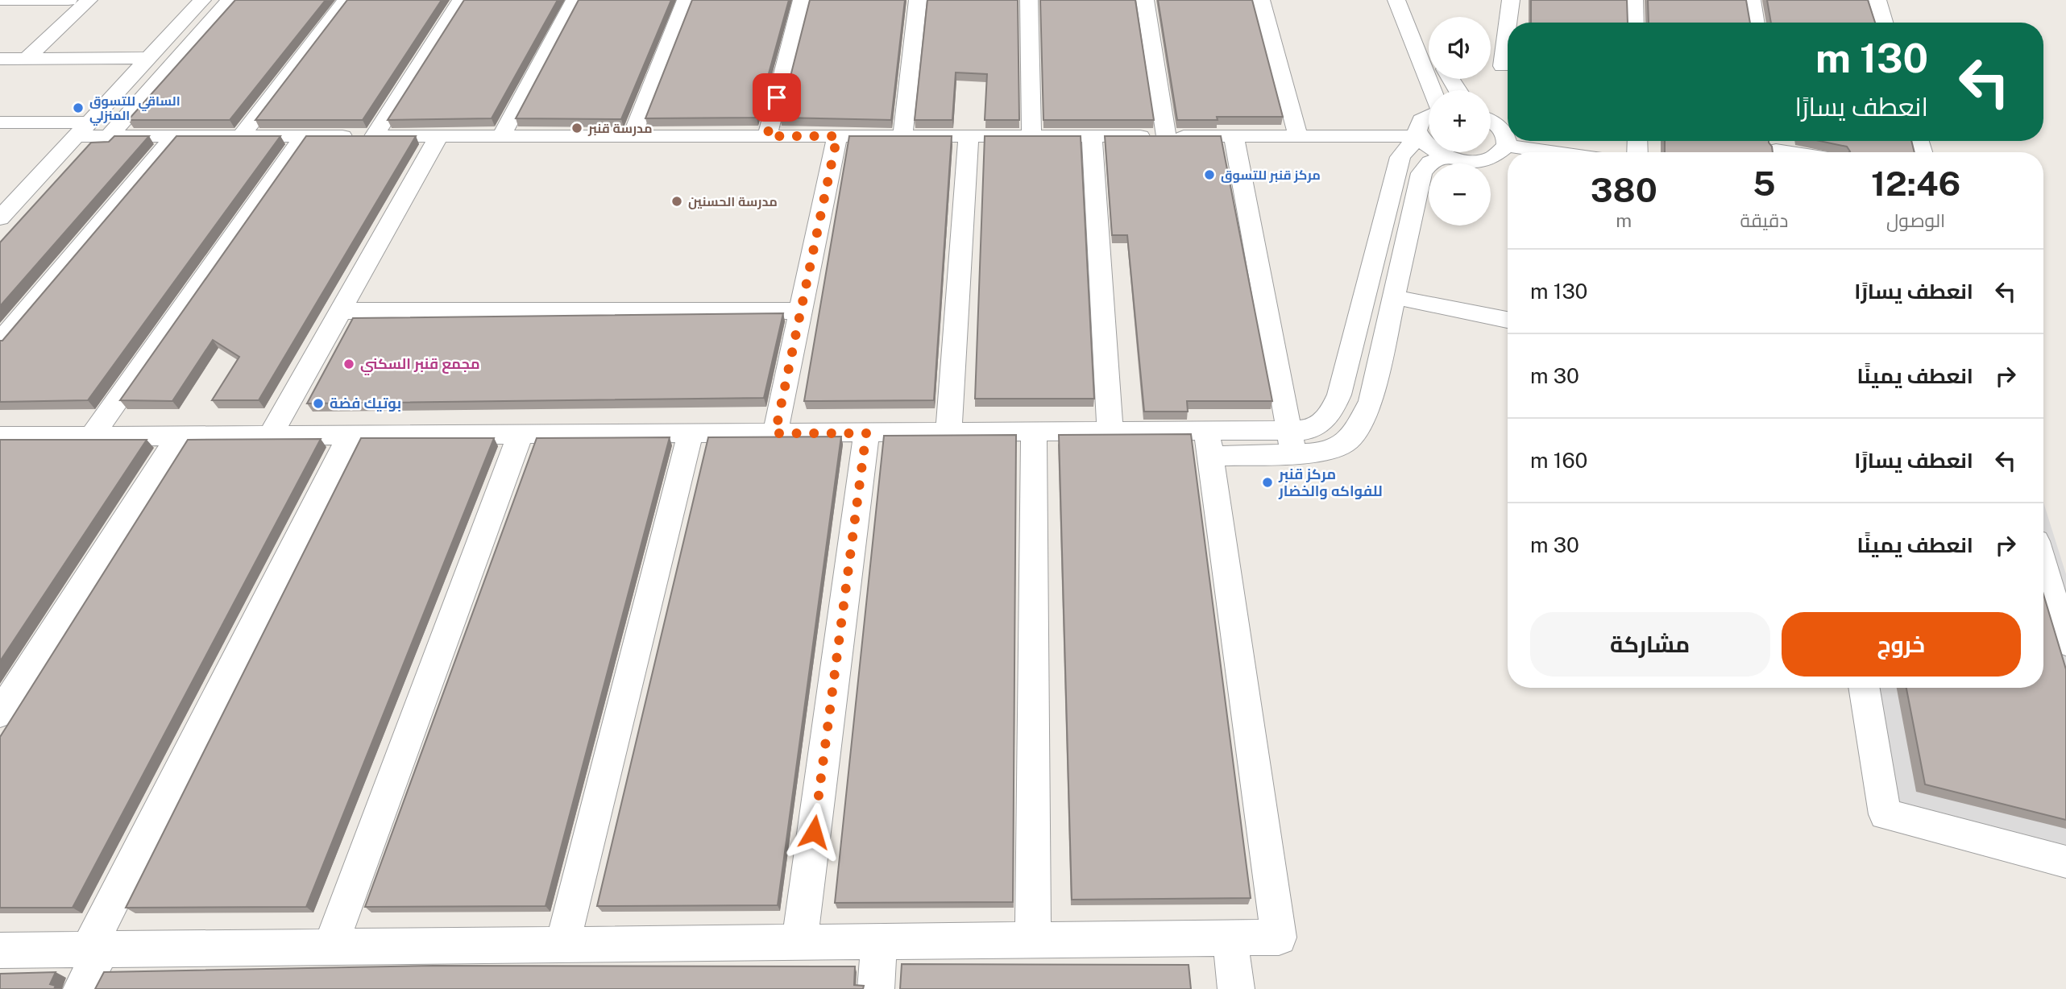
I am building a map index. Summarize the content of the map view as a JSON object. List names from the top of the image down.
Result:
{
  "places": [
    "الساقي للتسوق المنزلي",
    "مدرسة قنبر",
    "مركز قنبر للتسوق",
    "مدرسة الحسنين",
    "مجمع قنبر السكني",
    "بوتيك فضة",
    "مركز قنبر للفواكه والخضار"
  ],
  "page": {
    "map_buttons": ["+", "−"],
    "turn": ["130 m", "انعطف يسارًا"],
    "eta": [
      "12:46",
      "الوصول",
      "5",
      "دقيقة",
      "380",
      "m"
    ],
    "list": [
      {
        "name": "انعطف يسارًا",
        "value": "130 m"
      },
      {
        "name": "انعطف يمينًا",
        "value": "30 m"
      },
      {
        "name": "انعطف يسارًا",
        "value": "160 m"
      },
      {
        "name": "انعطف يمينًا",
        "value": "30 m"
      }
    ],
    "buttons": ["خروج", "مشاركة"]
  }
}
